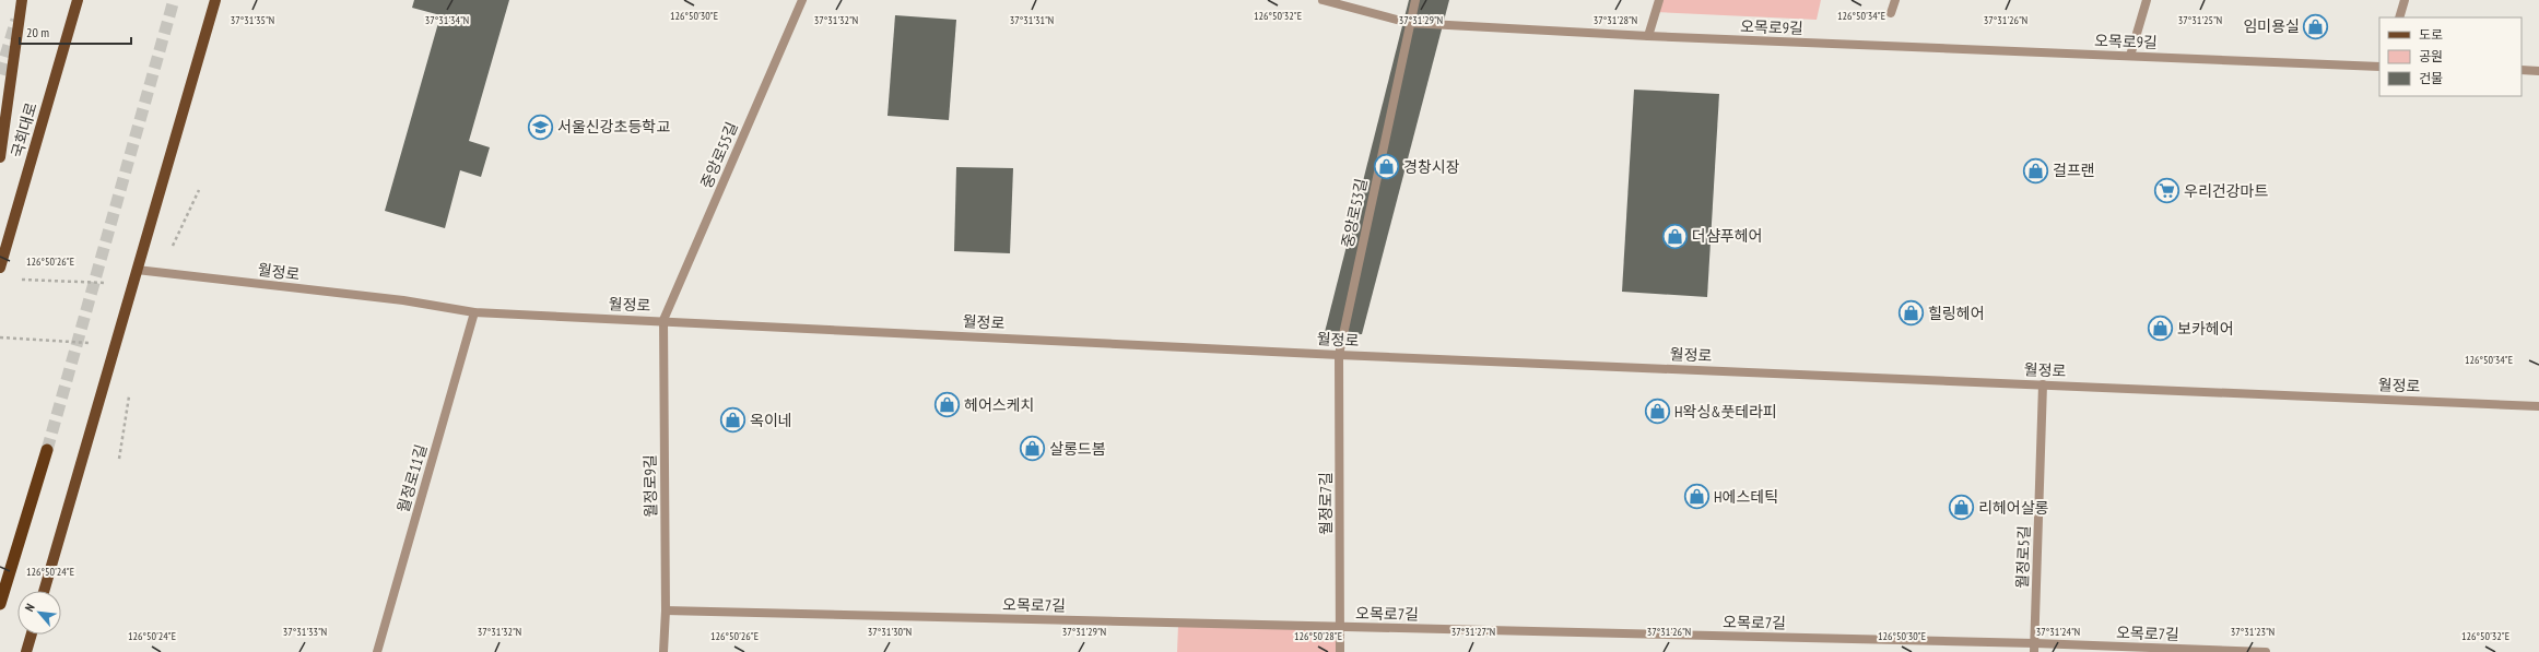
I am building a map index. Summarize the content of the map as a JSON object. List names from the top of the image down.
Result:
{
  "streets": {
    "main road": ["국회대로"],
    "street": [
      "오목로9길",
      "중앙로55길",
      "중앙로53길",
      "월정로",
      "월정로11길",
      "월정로9길",
      "월정로7길",
      "월정로5길",
      "오목로7길"
    ]
  },
  "crossings": [
    ["오목로9길", "중앙로53길"],
    ["중앙로55길", "월정로"],
    ["중앙로55길", "월정로9길"],
    ["중앙로53길", "월정로"],
    ["중앙로53길", "월정로7길"],
    ["월정로", "월정로11길"],
    ["월정로", "월정로9길"],
    ["월정로", "월정로7길"],
    ["월정로", "월정로5길"],
    ["월정로9길", "오목로7길"],
    ["월정로7길", "오목로7길"],
    ["월정로5길", "오목로7길"]
  ],
  "places": {
    "shop": [
      "임미용실",
      "경창시장",
      "걸프랜",
      "더샴푸헤어",
      "힐링헤어",
      "보카헤어",
      "헤어스케치",
      "H왁싱&풋테라피",
      "옥이네",
      "살롱드봄",
      "H에스테틱",
      "리헤어살롱"
    ],
    "school or university": ["서울신강초등학교"],
    "supermarket": ["우리건강마트"]
  },
  "legend": ["도로", "공원", "건물"],
  "scale_bar": "20 m",
  "north": "top left",
  "coordinates": [
    "126°50'30\"E",
    "126°50'32\"E",
    "126°50'34\"E",
    "37°31'35\"N",
    "37°31'34\"N",
    "37°31'32\"N",
    "37°31'31\"N",
    "37°31'29\"N",
    "37°31'28\"N",
    "37°31'26\"N",
    "37°31'25\"N",
    "126°50'26\"E",
    "126°50'24\"E",
    "37°31'33\"N",
    "37°31'30\"N",
    "37°31'27\"N",
    "37°31'24\"N",
    "37°31'23\"N",
    "126°50'28\"E"
  ]
}
